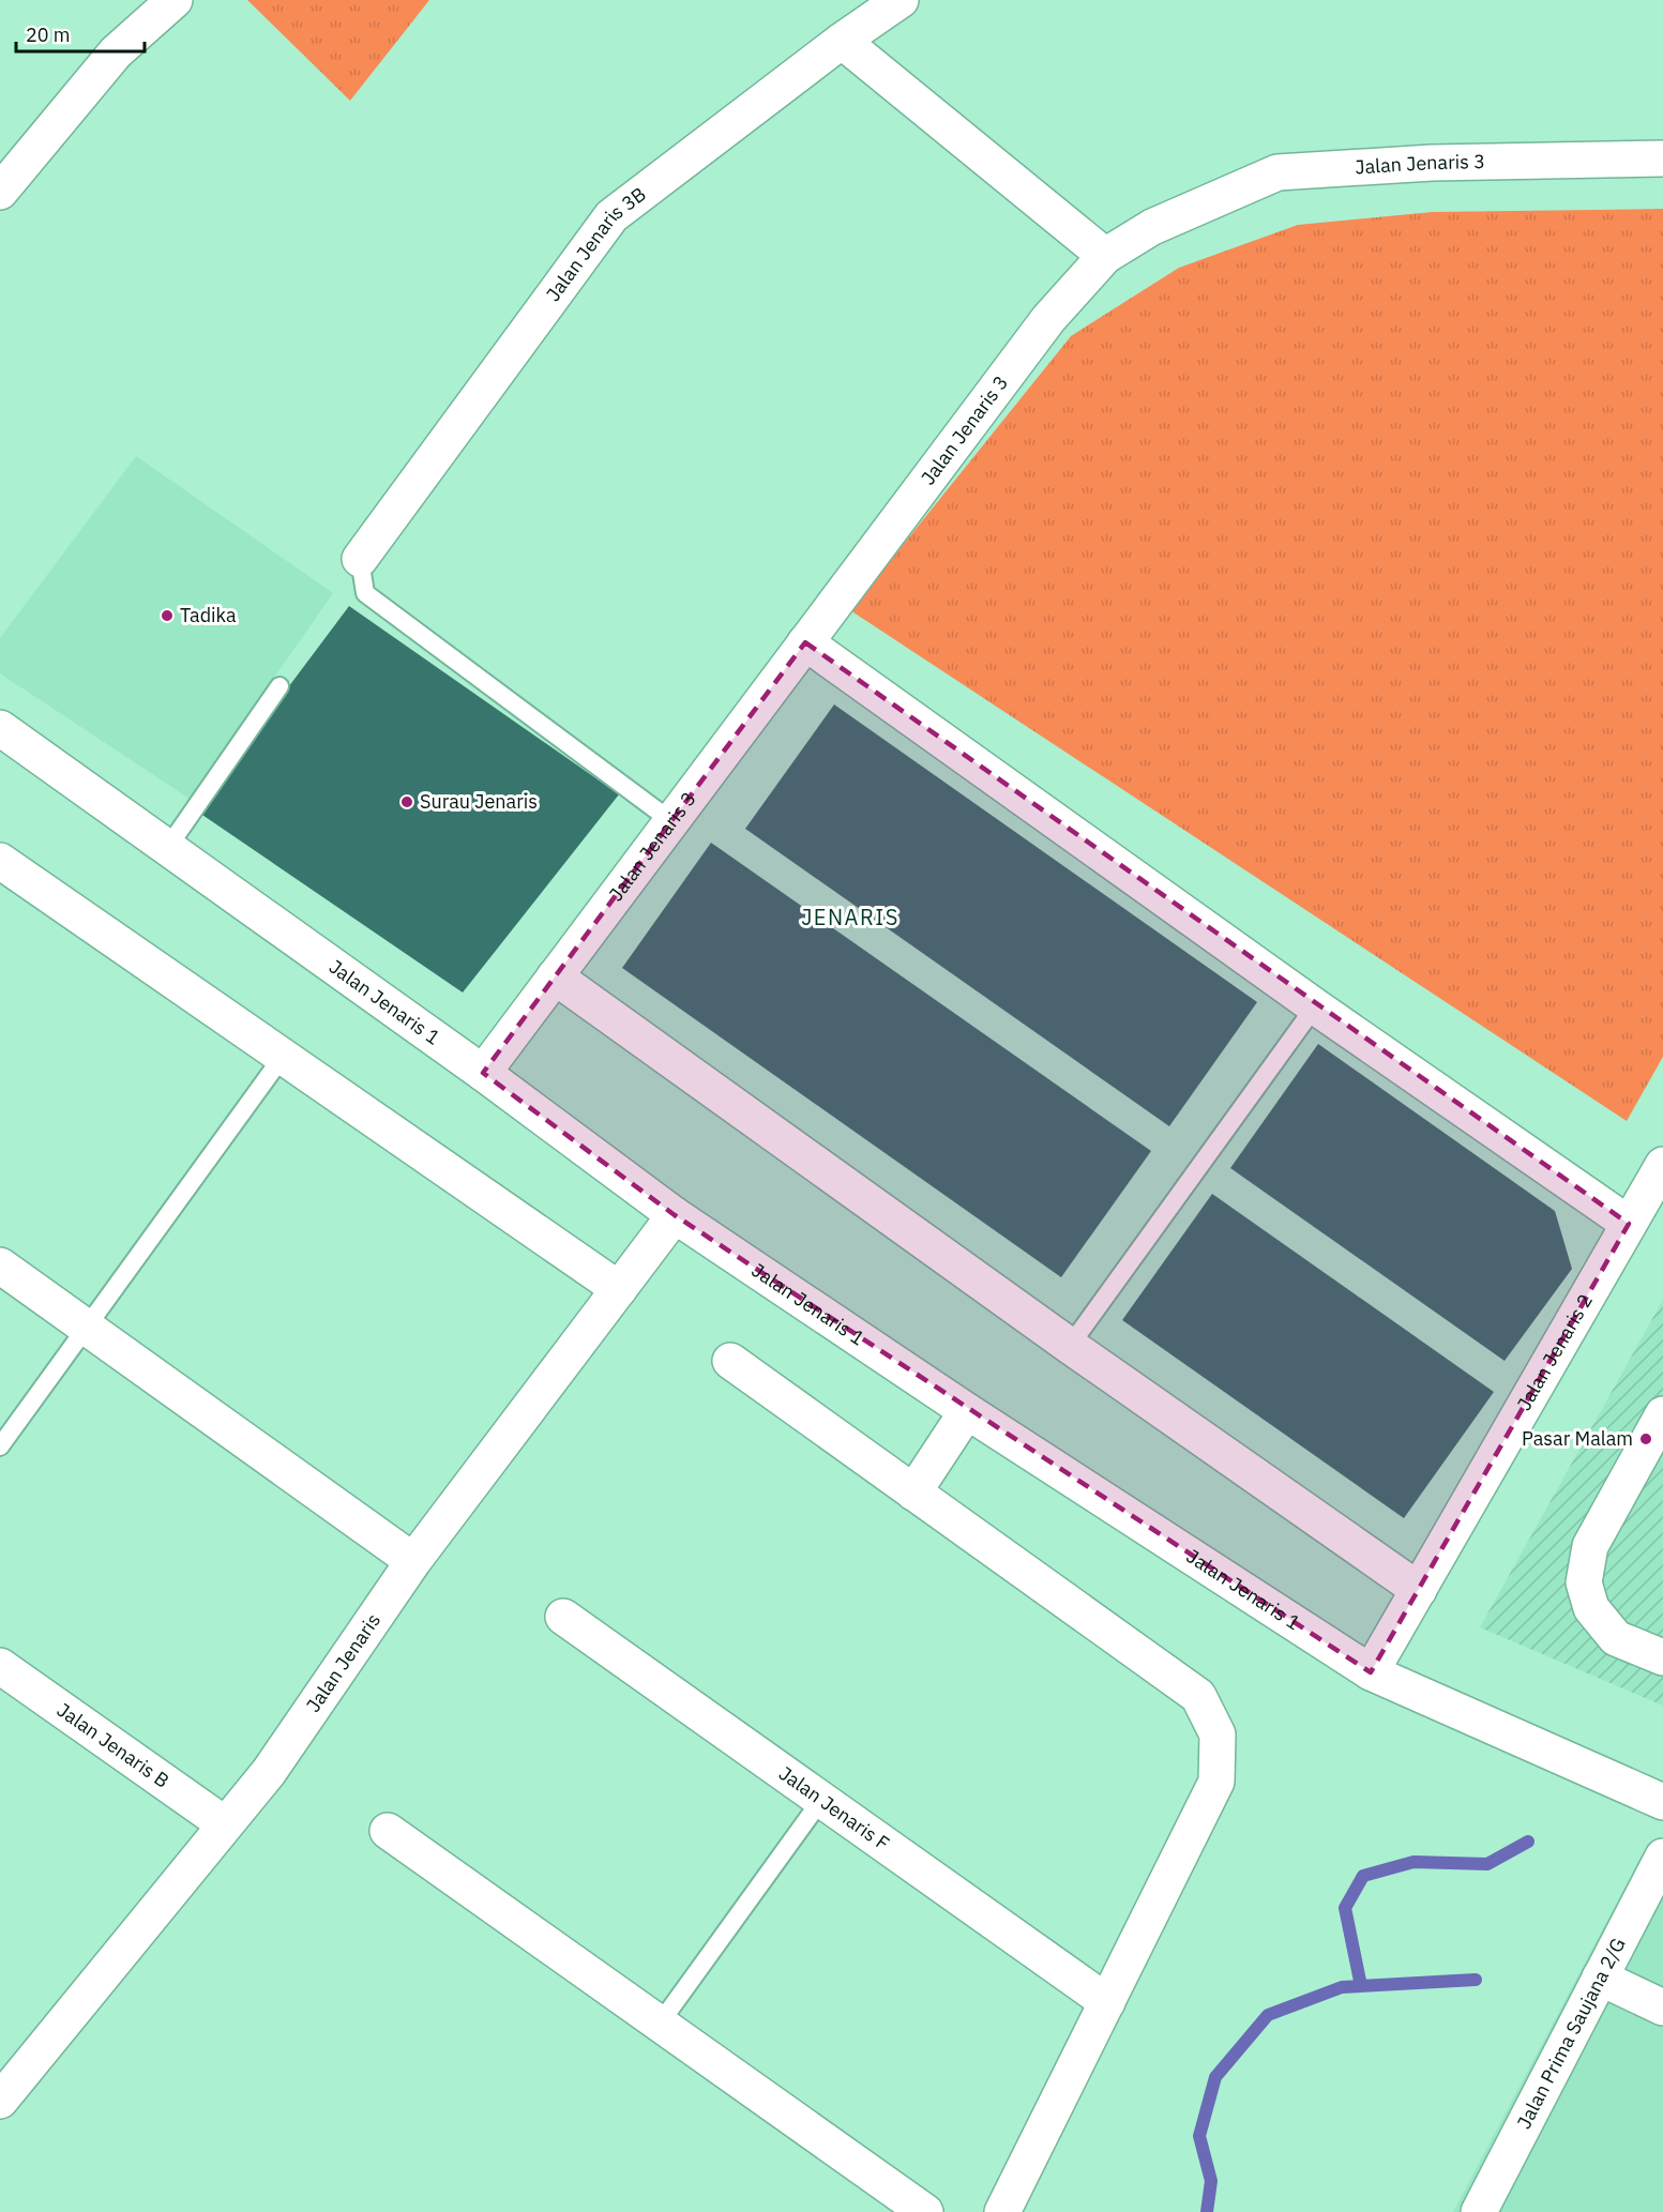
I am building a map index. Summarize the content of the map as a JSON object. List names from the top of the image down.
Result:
{
  "streets": {
    "street": [
      "Jalan Jenaris 3",
      "Jalan Jenaris 3B",
      "Jalan Jenaris 1",
      "Jalan Jenaris 2",
      "Jalan Jenaris",
      "Jalan Jenaris B",
      "Jalan Jenaris F",
      "Jalan Prima Saujana 2/G"
    ]
  },
  "crossings": [
    ["Jalan Jenaris 3", "Jalan Jenaris 1"],
    ["Jalan Jenaris 1", "Jalan Jenaris 2"],
    ["Jalan Jenaris 1", "Jalan Jenaris"],
    ["Jalan Jenaris", "Jalan Jenaris B"]
  ],
  "districts": ["JENARIS"],
  "places": ["Tadika", "Surau Jenaris", "Pasar Malam"],
  "scale_bar": "20 m"
}
